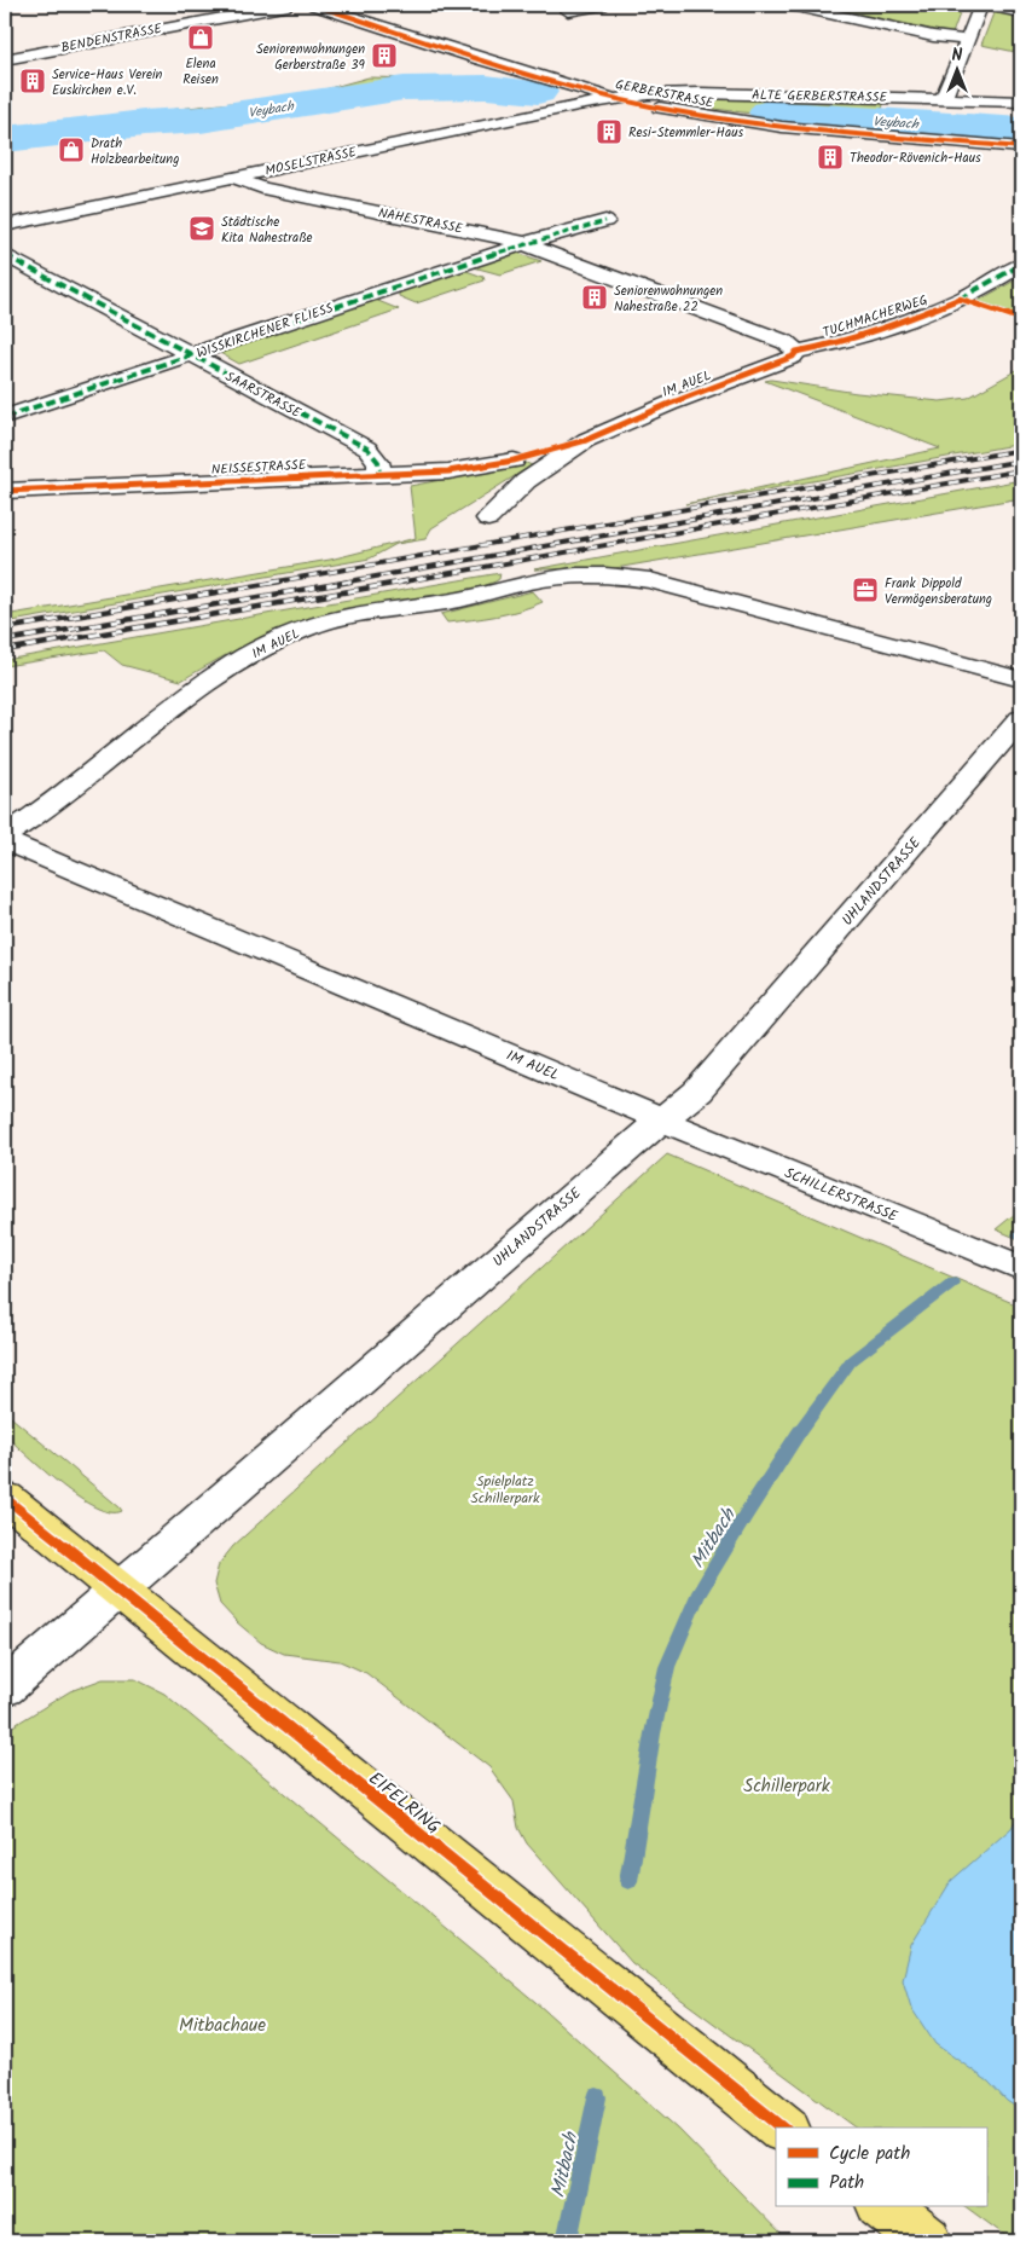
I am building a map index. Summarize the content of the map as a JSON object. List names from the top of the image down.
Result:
{
  "streets": {
    "main road": ["EIFELRING"],
    "street": [
      "BENDENSTRASSE",
      "GERBERSTRASSE",
      "ALTE GERBERSTRASSE",
      "MOSELSTRASSE",
      "NAHESTRASSE",
      "TUCHMACHERWEG",
      "WISSKIRCHENER FLIESS",
      "IM AUEL",
      "SAARSTRASSE",
      "NEISSESTRASSE",
      "UHLANDSTRASSE",
      "SCHILLERSTRASSE"
    ]
  },
  "crossings": [
    ["GERBERSTRASSE", "ALTE GERBERSTRASSE"],
    ["GERBERSTRASSE", "MOSELSTRASSE"],
    ["ALTE GERBERSTRASSE", "MOSELSTRASSE"],
    ["MOSELSTRASSE", "NAHESTRASSE"],
    ["NAHESTRASSE", "WISSKIRCHENER FLIESS"],
    ["TUCHMACHERWEG", "IM AUEL"],
    ["WISSKIRCHENER FLIESS", "SAARSTRASSE"],
    ["IM AUEL", "UHLANDSTRASSE"],
    ["IM AUEL", "SCHILLERSTRASSE"],
    ["SAARSTRASSE", "NEISSESTRASSE"],
    ["UHLANDSTRASSE", "SCHILLERSTRASSE"],
    ["UHLANDSTRASSE", "EIFELRING"]
  ],
  "water": ["Veybach", "Mitbach"],
  "parks": ["Spielplatz Schillerpark", "Schillerpark", "Mitbachaue"],
  "places": {
    "shop": ["Elena Reisen", "Drath Holzbearbeitung"],
    "building": [
      "Seniorenwohnungen Gerberstraße 39",
      "Service-Haus Verein Euskirchen e.V.",
      "Resi-Stemmler-Haus",
      "Theodor-Rövenich-Haus",
      "Seniorenwohnungen Nahestraße 22"
    ],
    "school or university": ["Städtische Kita Nahestraße"],
    "office": ["Frank Dippold Vermögensberatung"]
  },
  "legend": ["Cycle path", "Path"],
  "north": "top"
}
